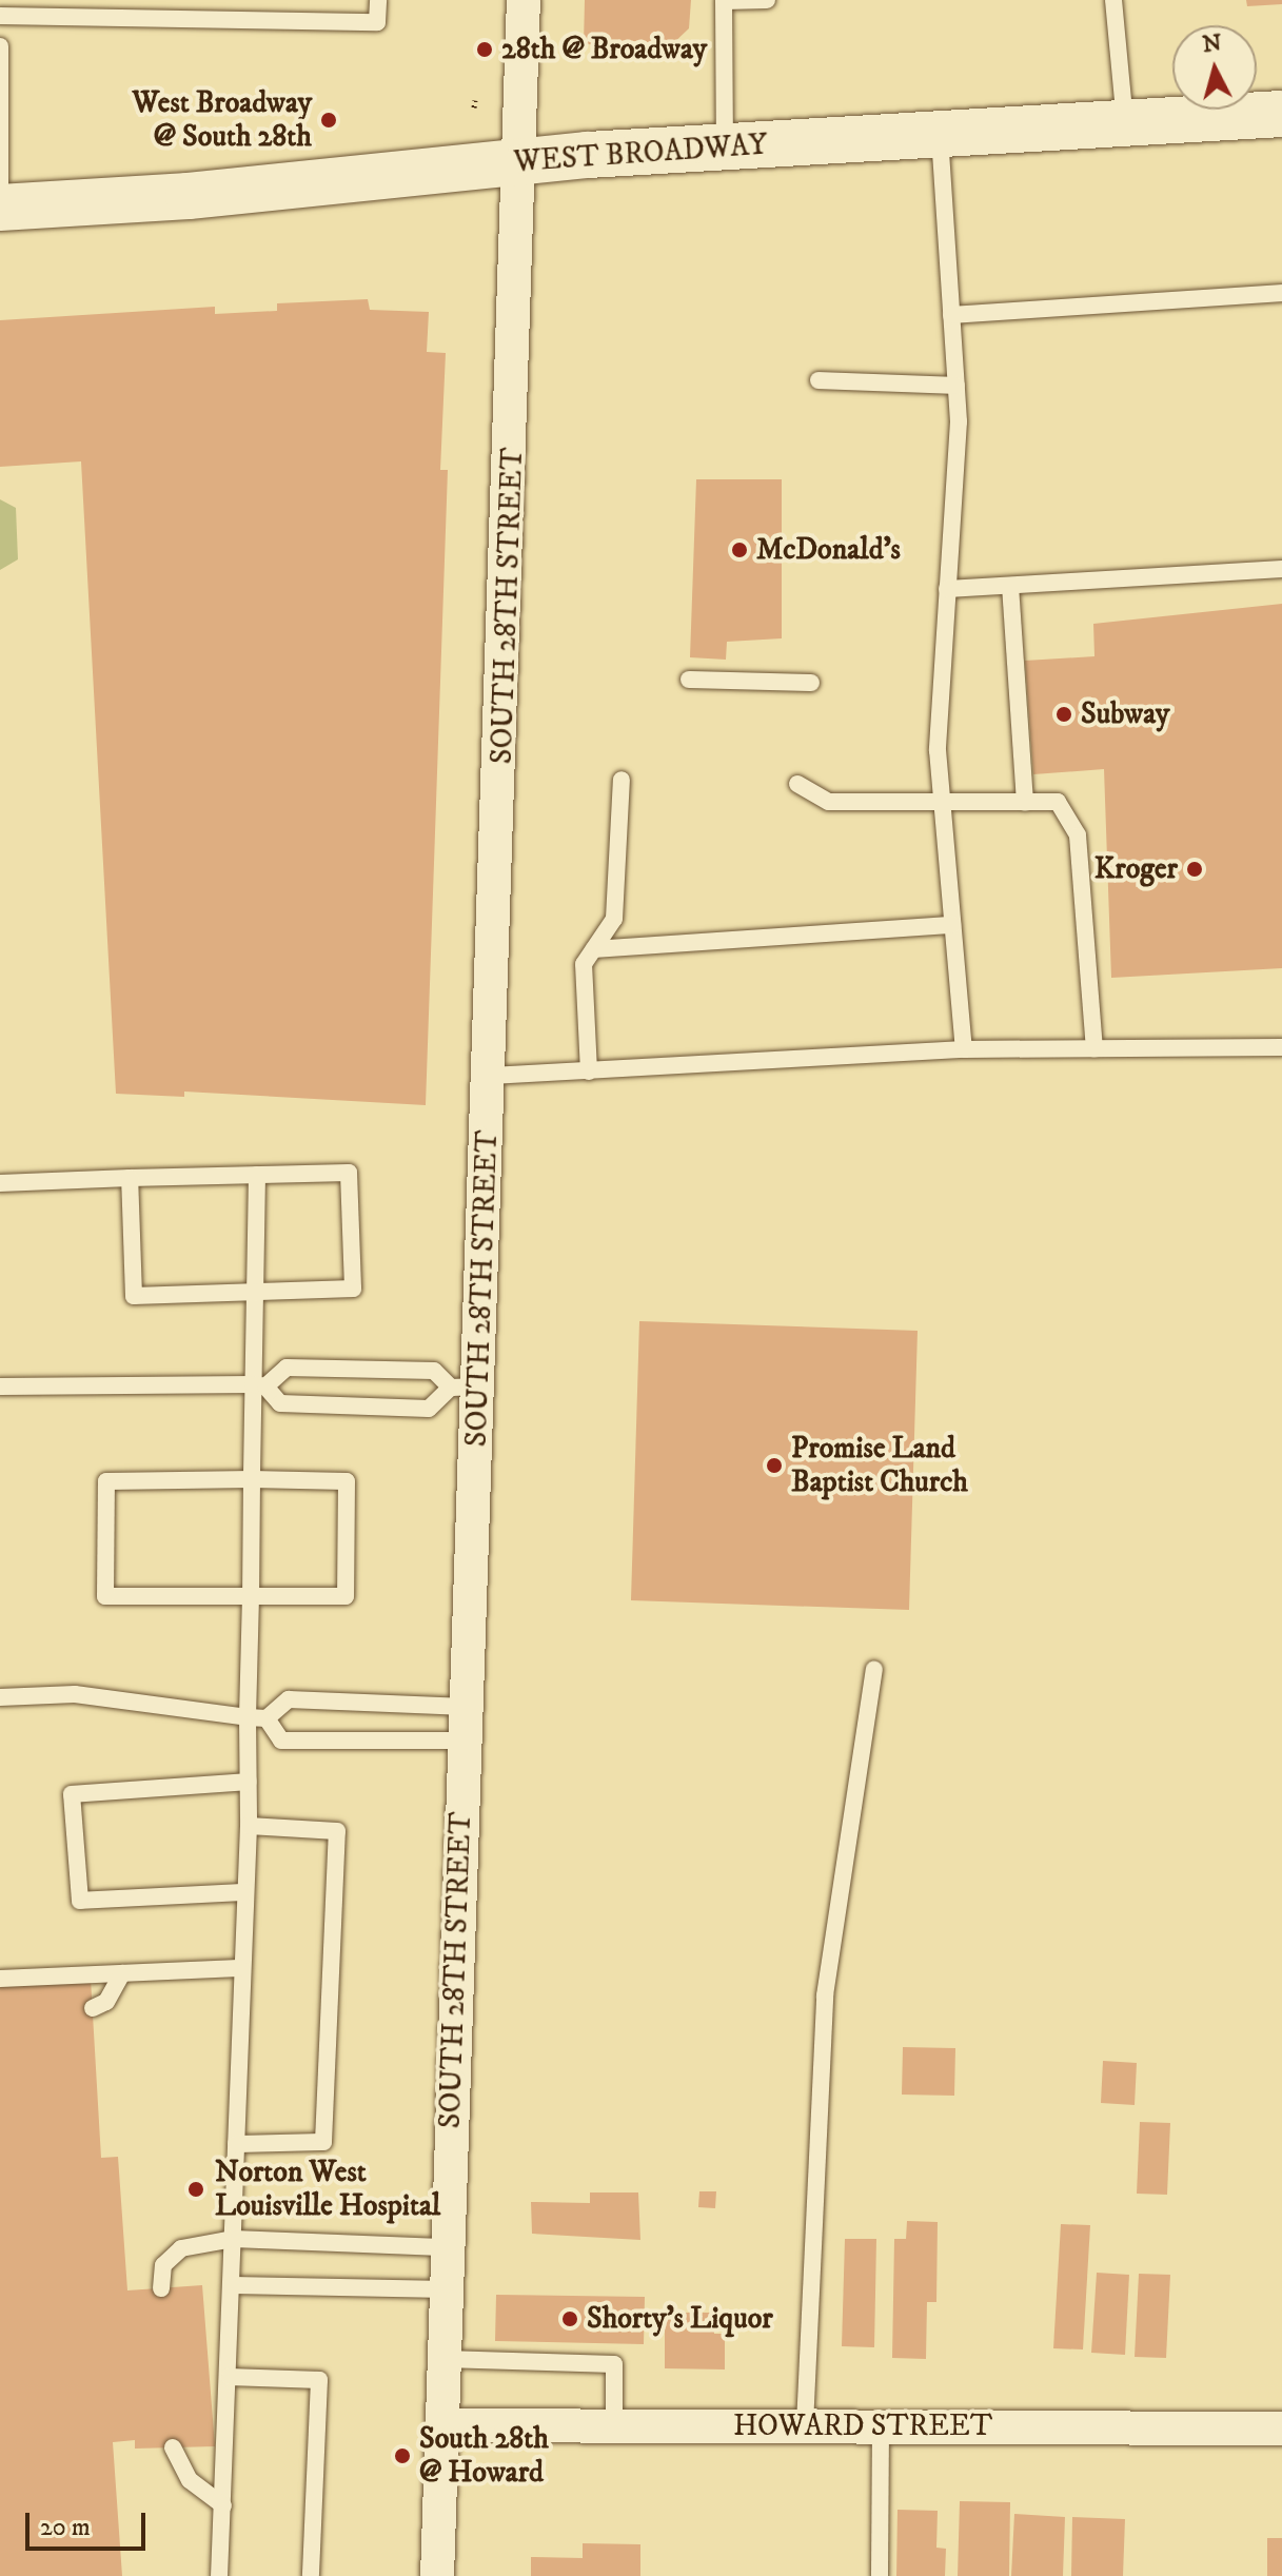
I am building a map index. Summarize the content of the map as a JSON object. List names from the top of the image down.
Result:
{
  "streets": {
    "street": ["WEST BROADWAY", "SOUTH 28TH STREET", "HOWARD STREET"]
  },
  "crossings": [
    ["WEST BROADWAY", "SOUTH 28TH STREET"],
    ["SOUTH 28TH STREET", "HOWARD STREET"]
  ],
  "places": [
    "28th @ Broadway",
    "West Broadway @ South 28th",
    "McDonald's",
    "Subway",
    "Kroger",
    "Promise Land Baptist Church",
    "Norton West Louisville Hospital",
    "Shorty's Liquor",
    "South 28th @ Howard"
  ],
  "scale_bar": "20 m",
  "north": "top"
}
